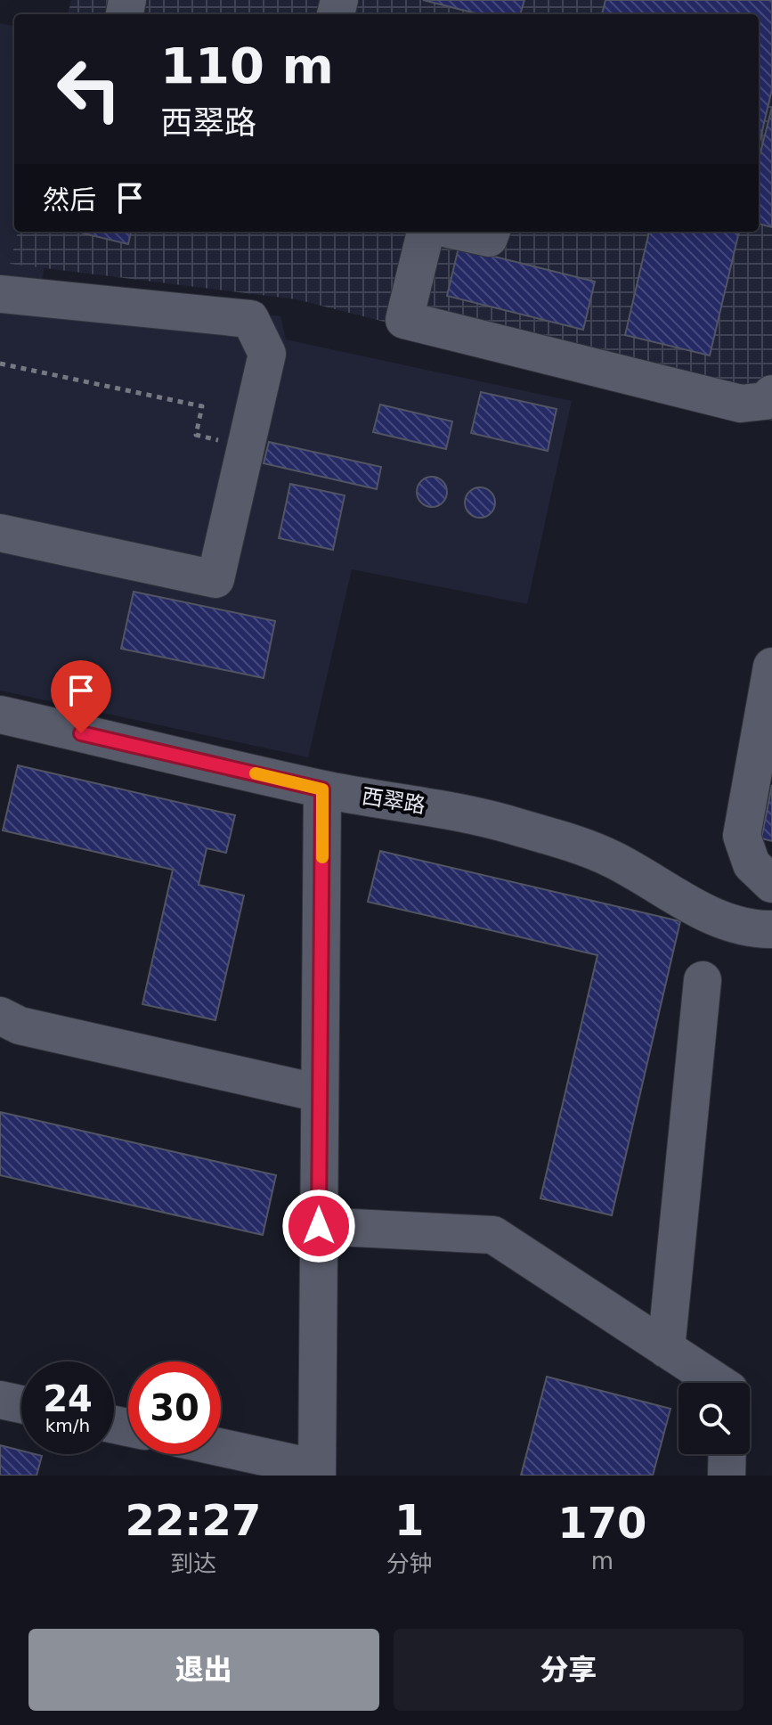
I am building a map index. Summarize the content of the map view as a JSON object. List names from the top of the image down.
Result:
{
  "streets": {
    "street": ["西翠路"]
  },
  "page": {
    "turn": ["110 m", "西翠路"],
    "then": "然后",
    "speed": "24 km/h",
    "limit": "30",
    "eta": [
      "22:27",
      "到达",
      "1",
      "分钟",
      "170",
      "m"
    ],
    "buttons": ["退出", "分享"]
  }
}
